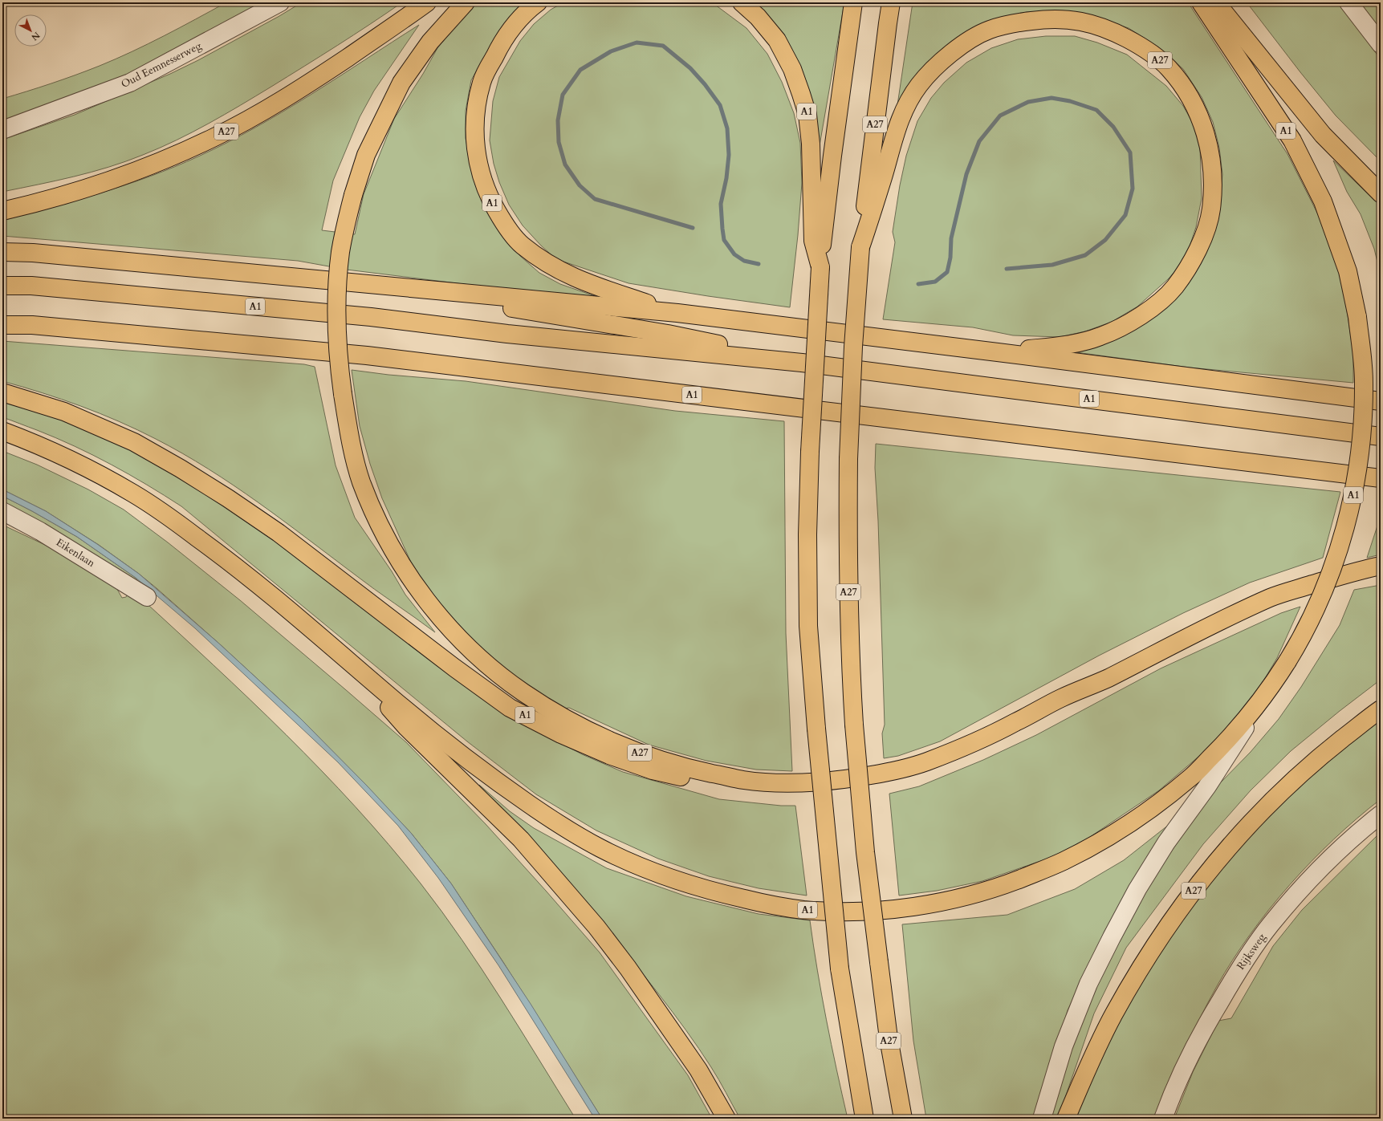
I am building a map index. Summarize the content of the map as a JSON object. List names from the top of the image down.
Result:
{
  "streets": {
    "highway": ["A27", "A1"],
    "street": ["Oud Eemnesserweg", "Eikenlaan", "Rijksweg"]
  },
  "crossings": [
    ["A27", "A1"]
  ],
  "north": "bottom right"
}
